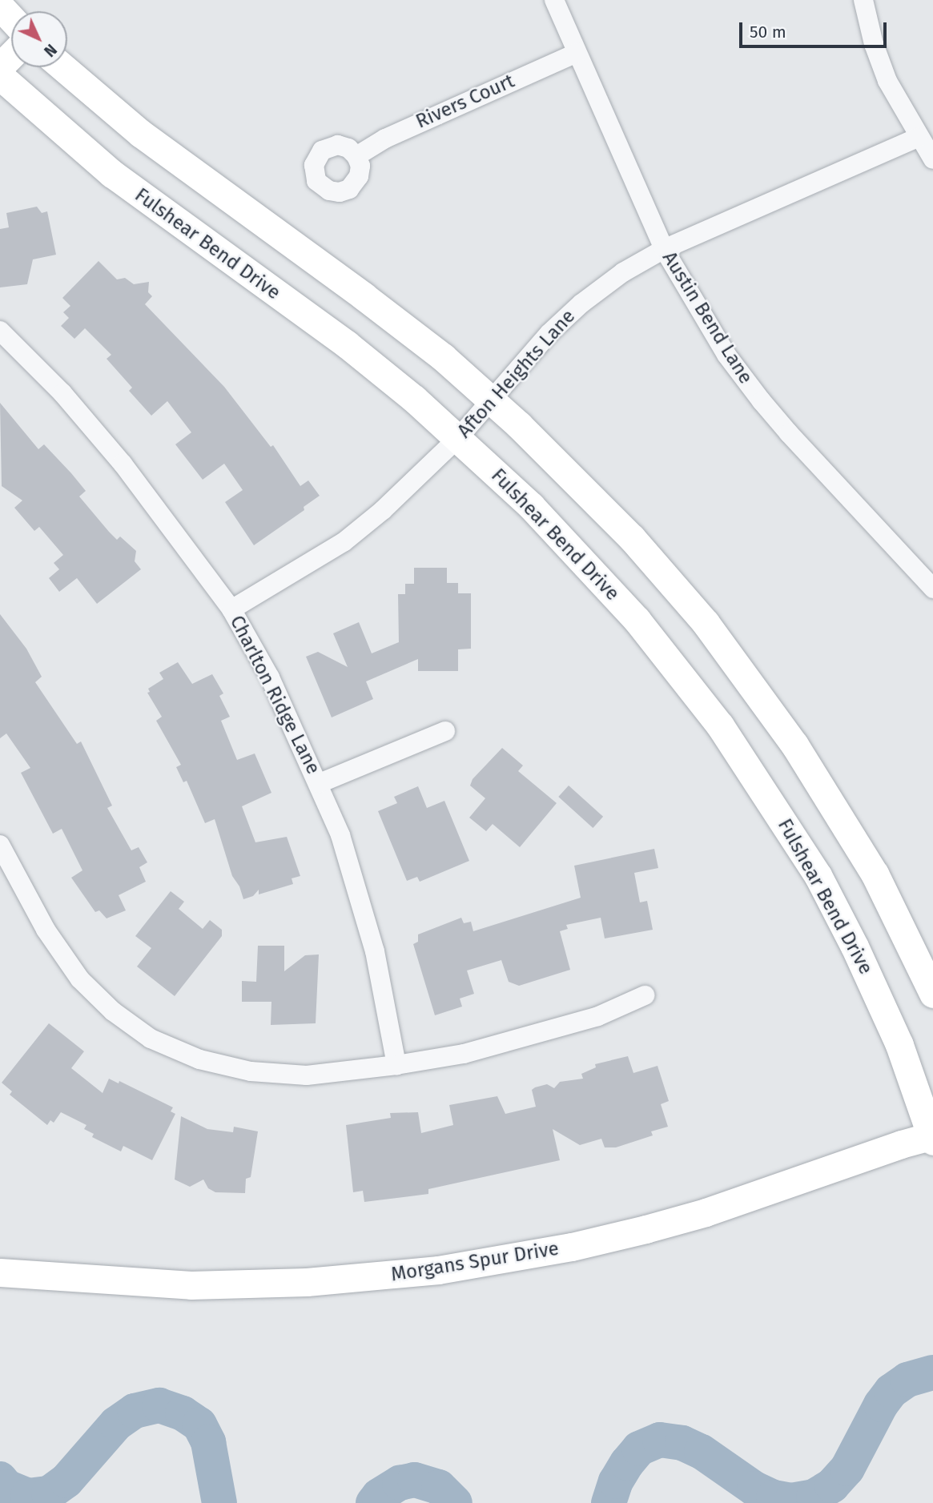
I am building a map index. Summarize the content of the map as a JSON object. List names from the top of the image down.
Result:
{
  "streets": {
    "main road": ["Fulshear Bend Drive", "Morgans Spur Drive"],
    "street": [
      "Rivers Court",
      "Austin Bend Lane",
      "Afton Heights Lane",
      "Charlton Ridge Lane"
    ]
  },
  "crossings": [
    ["Rivers Court", "Austin Bend Lane"],
    ["Fulshear Bend Drive", "Afton Heights Lane"],
    ["Fulshear Bend Drive", "Morgans Spur Drive"],
    ["Austin Bend Lane", "Afton Heights Lane"],
    ["Afton Heights Lane", "Charlton Ridge Lane"]
  ],
  "scale_bar": "50 m",
  "north": "bottom right"
}
